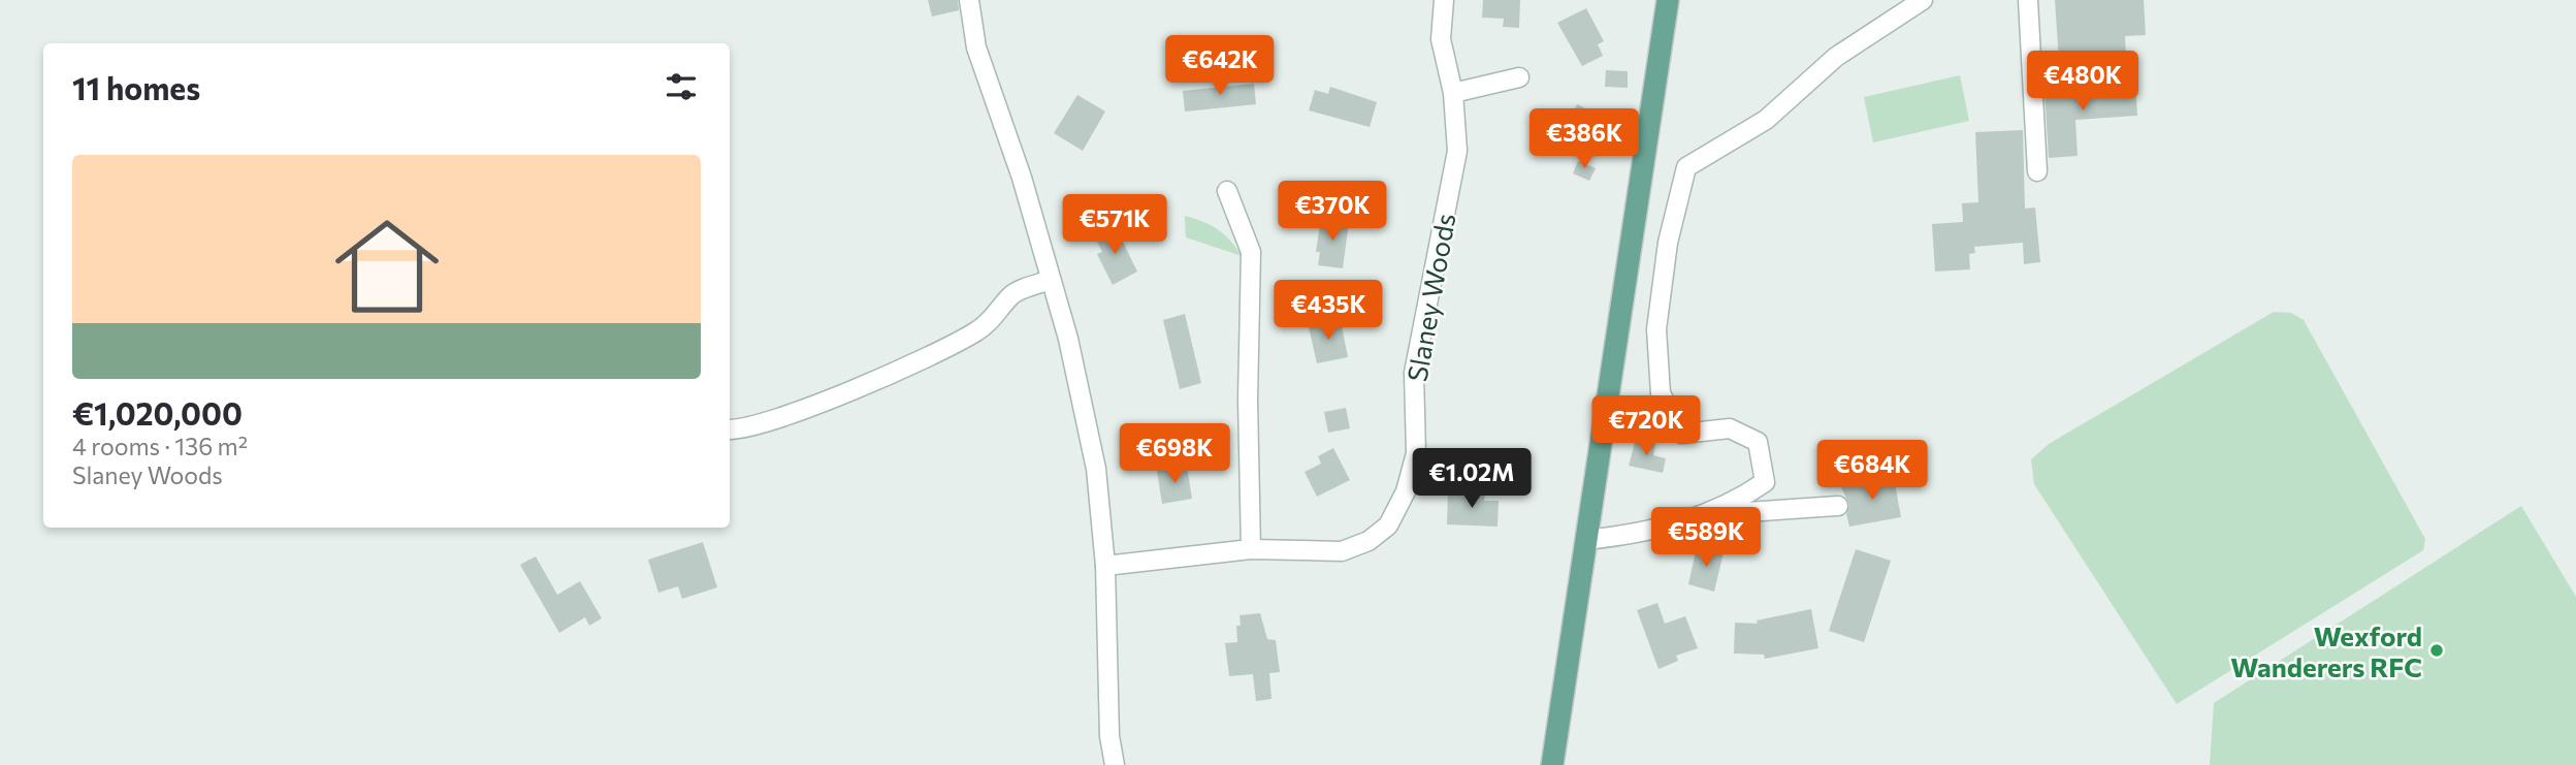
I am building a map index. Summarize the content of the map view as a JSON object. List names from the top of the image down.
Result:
{
  "streets": {
    "street": ["Slaney Woods"]
  },
  "places": ["Wexford Wanderers RFC"],
  "page": {
    "price": [
      "€642K",
      "€480K",
      "€386K",
      "€370K",
      "€571K",
      "€435K",
      "€720K",
      "€698K",
      "€684K",
      "€1.02M",
      "€589K"
    ],
    "heading": "11 homes",
    "list": [
      {
        "name": "€1,020,000",
        "note": "4 rooms · 136 m² · Slaney Woods"
      }
    ]
  }
}
